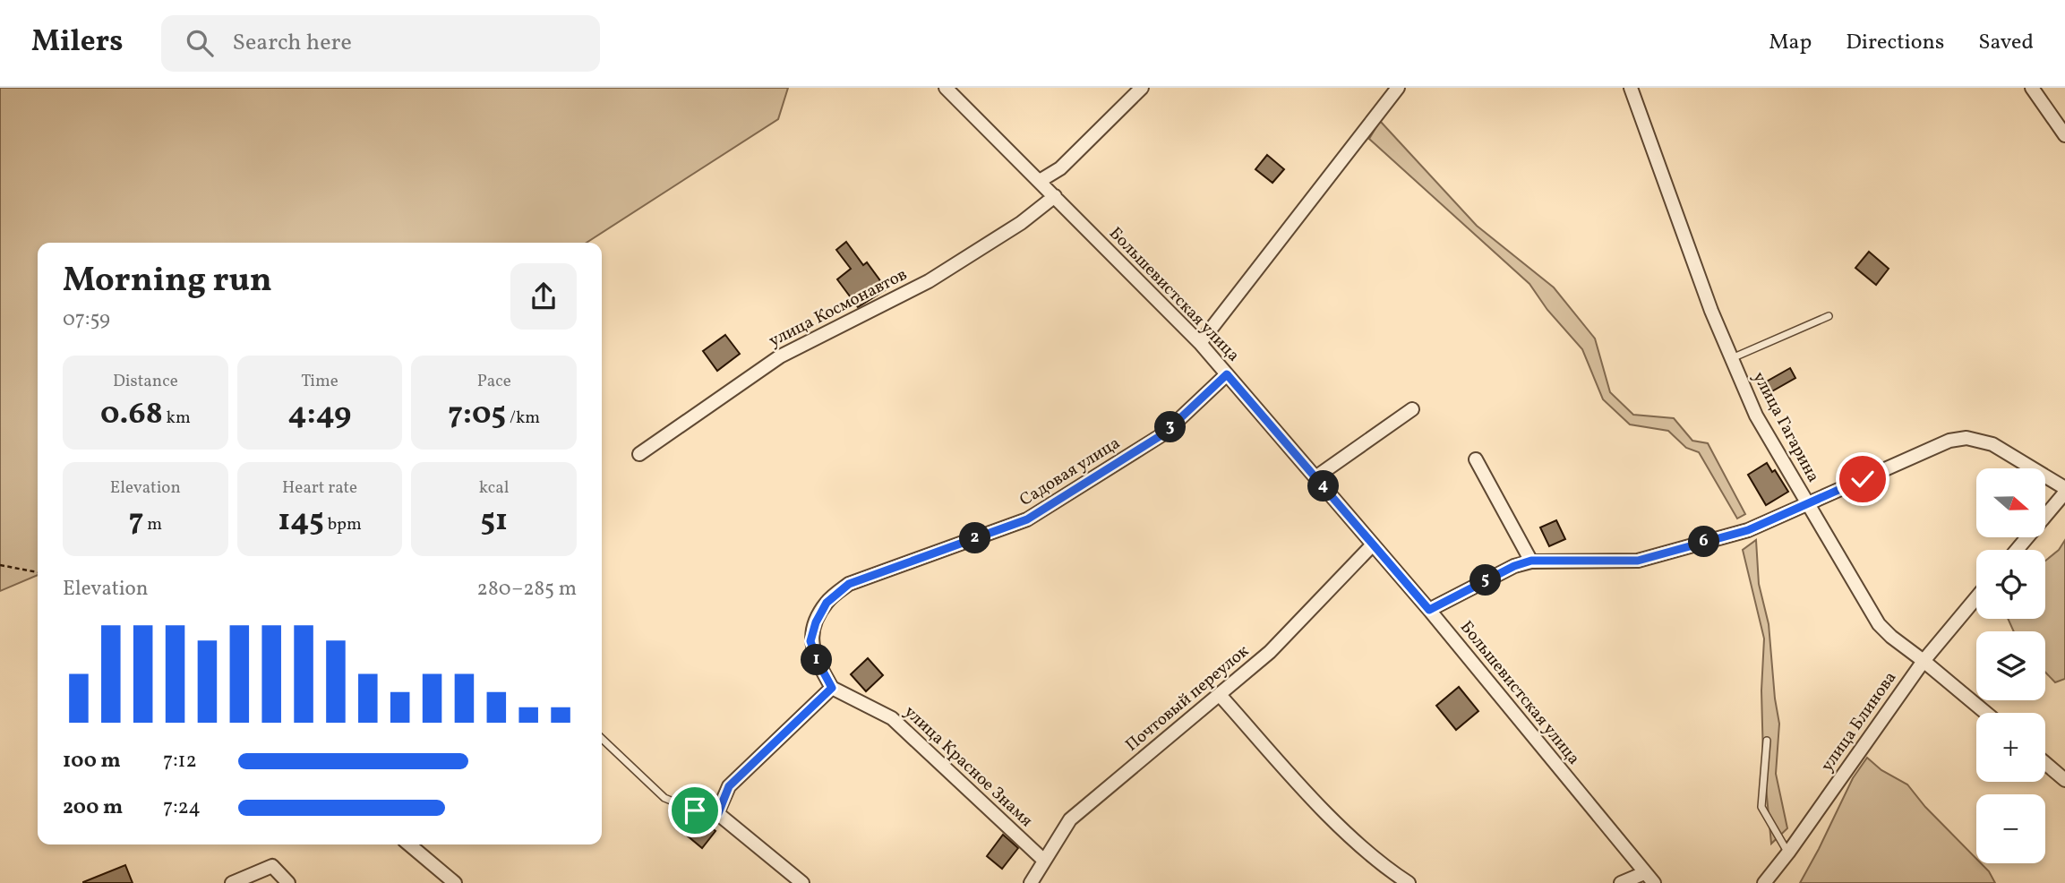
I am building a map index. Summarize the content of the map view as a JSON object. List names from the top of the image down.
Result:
{
  "streets": {
    "street": [
      "Большевистская улица",
      "улица Космонавтов",
      "улица Гагарина",
      "Садовая улица",
      "Почтовый переулок",
      "улица Блинова",
      "улица Красное Знамя"
    ]
  },
  "crossings": [
    ["Большевистская улица", "улица Космонавтов"],
    ["Большевистская улица", "Садовая улица"],
    ["Большевистская улица", "Почтовый переулок"],
    ["улица Гагарина", "улица Блинова"],
    ["Садовая улица", "улица Красное Знамя"],
    ["Почтовый переулок", "улица Красное Знамя"]
  ],
  "north": "right",
  "page": {
    "header": "Milers",
    "search": "Search here",
    "nav": ["Map", "Directions", "Saved"],
    "heading": ["Morning run", "07:59"],
    "stats": [
      ["Distance", "0.68 km"],
      ["Time", "4:49"],
      ["Pace", "7:05 /km"],
      ["Elevation", "7 m"],
      ["Heart rate", "145 bpm"],
      ["kcal", "51"]
    ],
    "pins": [
      "3",
      "4",
      "2",
      "6",
      "5",
      "1"
    ],
    "map_buttons": ["+", "−"],
    "chart": ["Elevation", "280–285 m"],
    "list": [
      {
        "name": "100 m",
        "note": "7:12"
      },
      {
        "name": "200 m",
        "note": "7:24"
      }
    ]
  }
}
